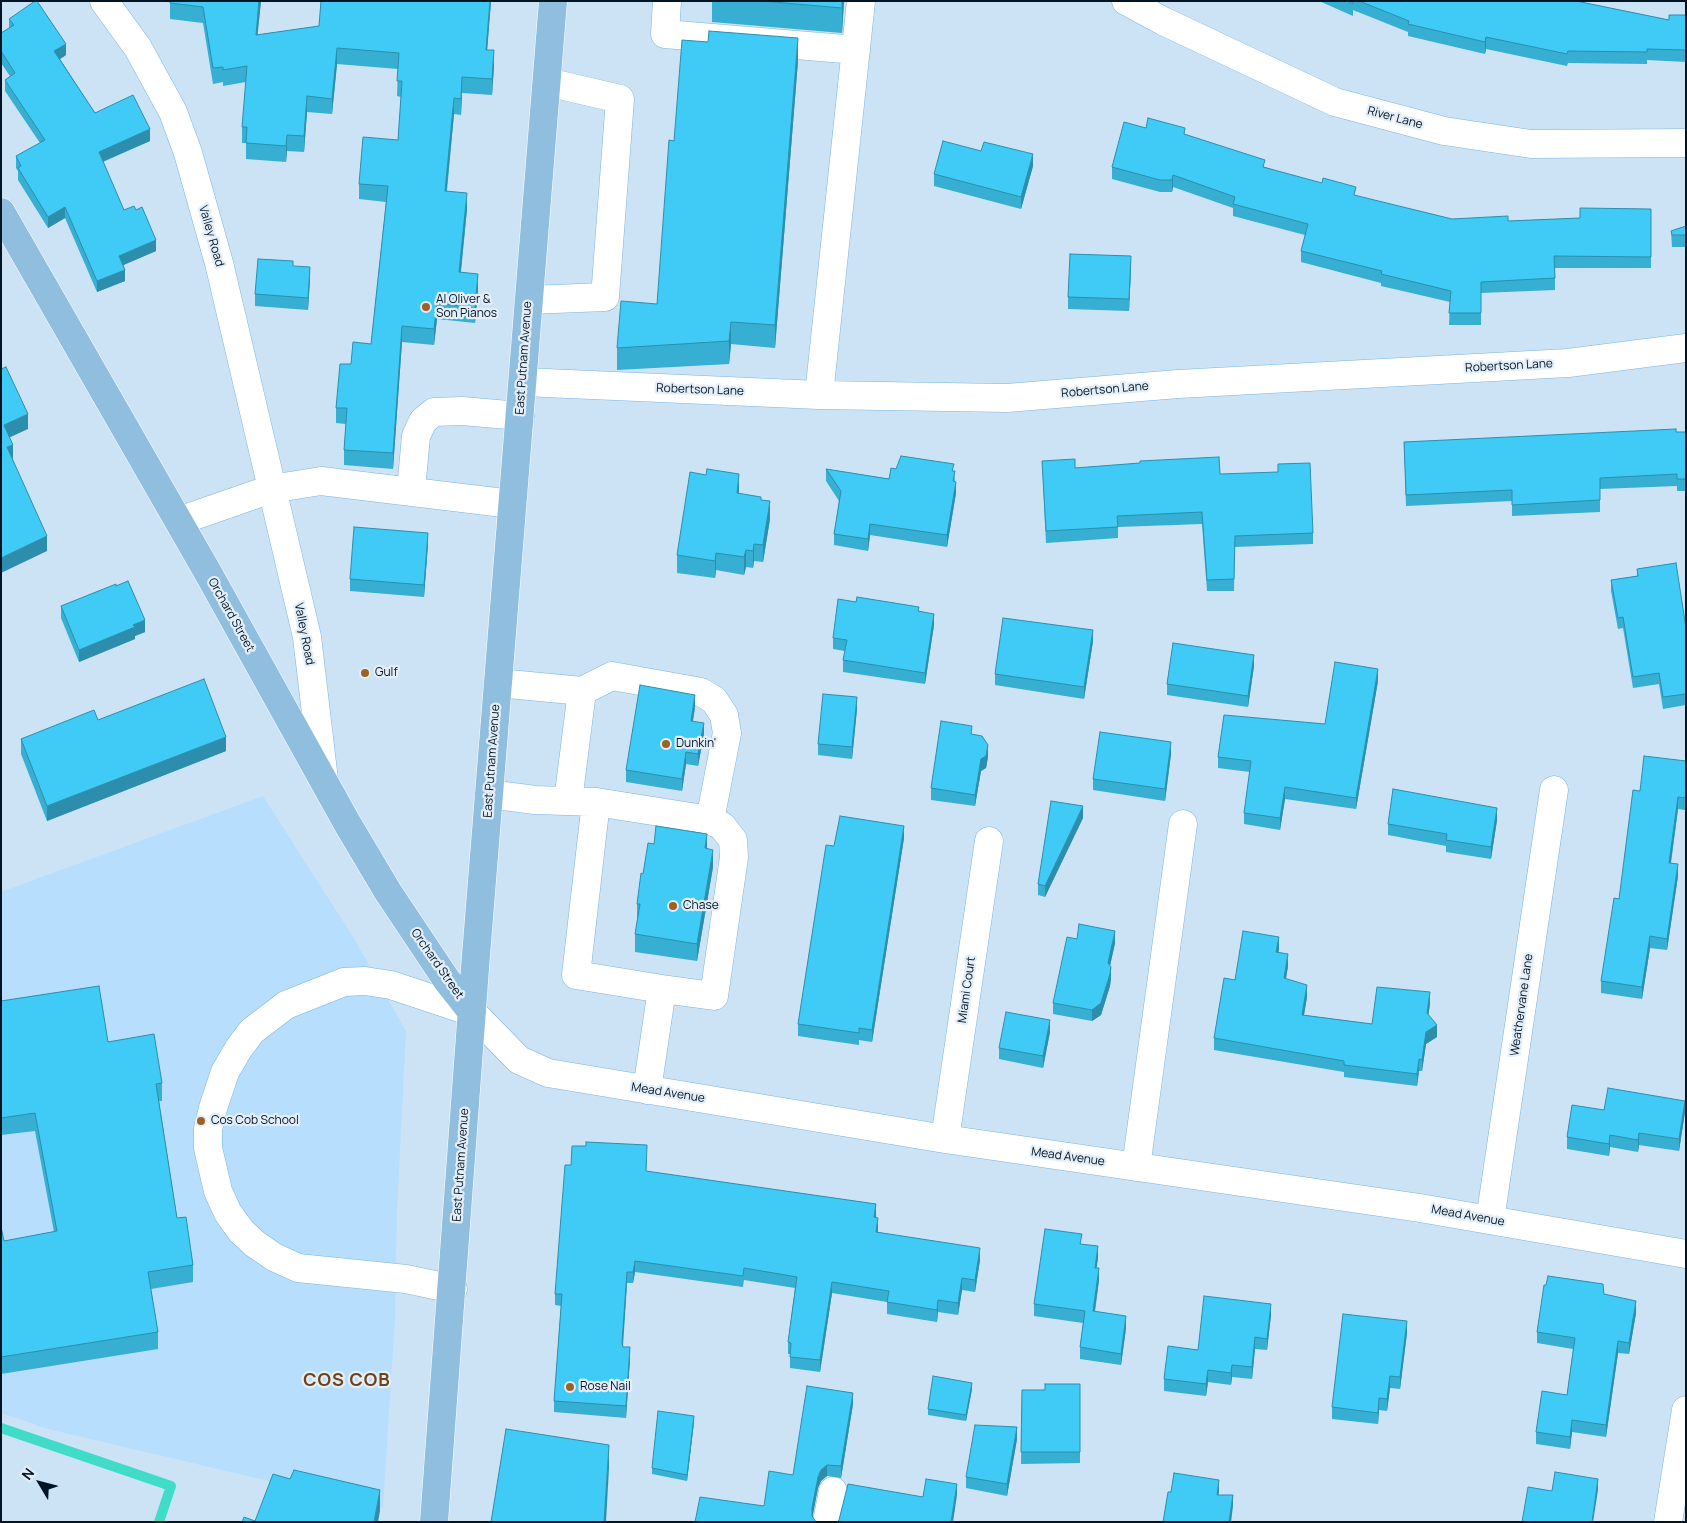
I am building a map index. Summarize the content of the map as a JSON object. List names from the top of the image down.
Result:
{
  "streets": {
    "main road": ["East Putnam Avenue", "Orchard Street"],
    "street": [
      "River Lane",
      "Valley Road",
      "Robertson Lane",
      "Miami Court",
      "Weathervane Lane",
      "Mead Avenue"
    ]
  },
  "crossings": [
    ["Valley Road", "Orchard Street"],
    ["East Putnam Avenue", "Robertson Lane"],
    ["East Putnam Avenue", "Orchard Street"],
    ["East Putnam Avenue", "Mead Avenue"],
    ["Orchard Street", "Mead Avenue"],
    ["Miami Court", "Mead Avenue"],
    ["Weathervane Lane", "Mead Avenue"]
  ],
  "districts": ["COS COB"],
  "places": [
    "Al Oliver & Son Pianos",
    "Gulf",
    "Dunkin'",
    "Chase",
    "Cos Cob School",
    "Rose Nail"
  ],
  "north": "top left"
}
